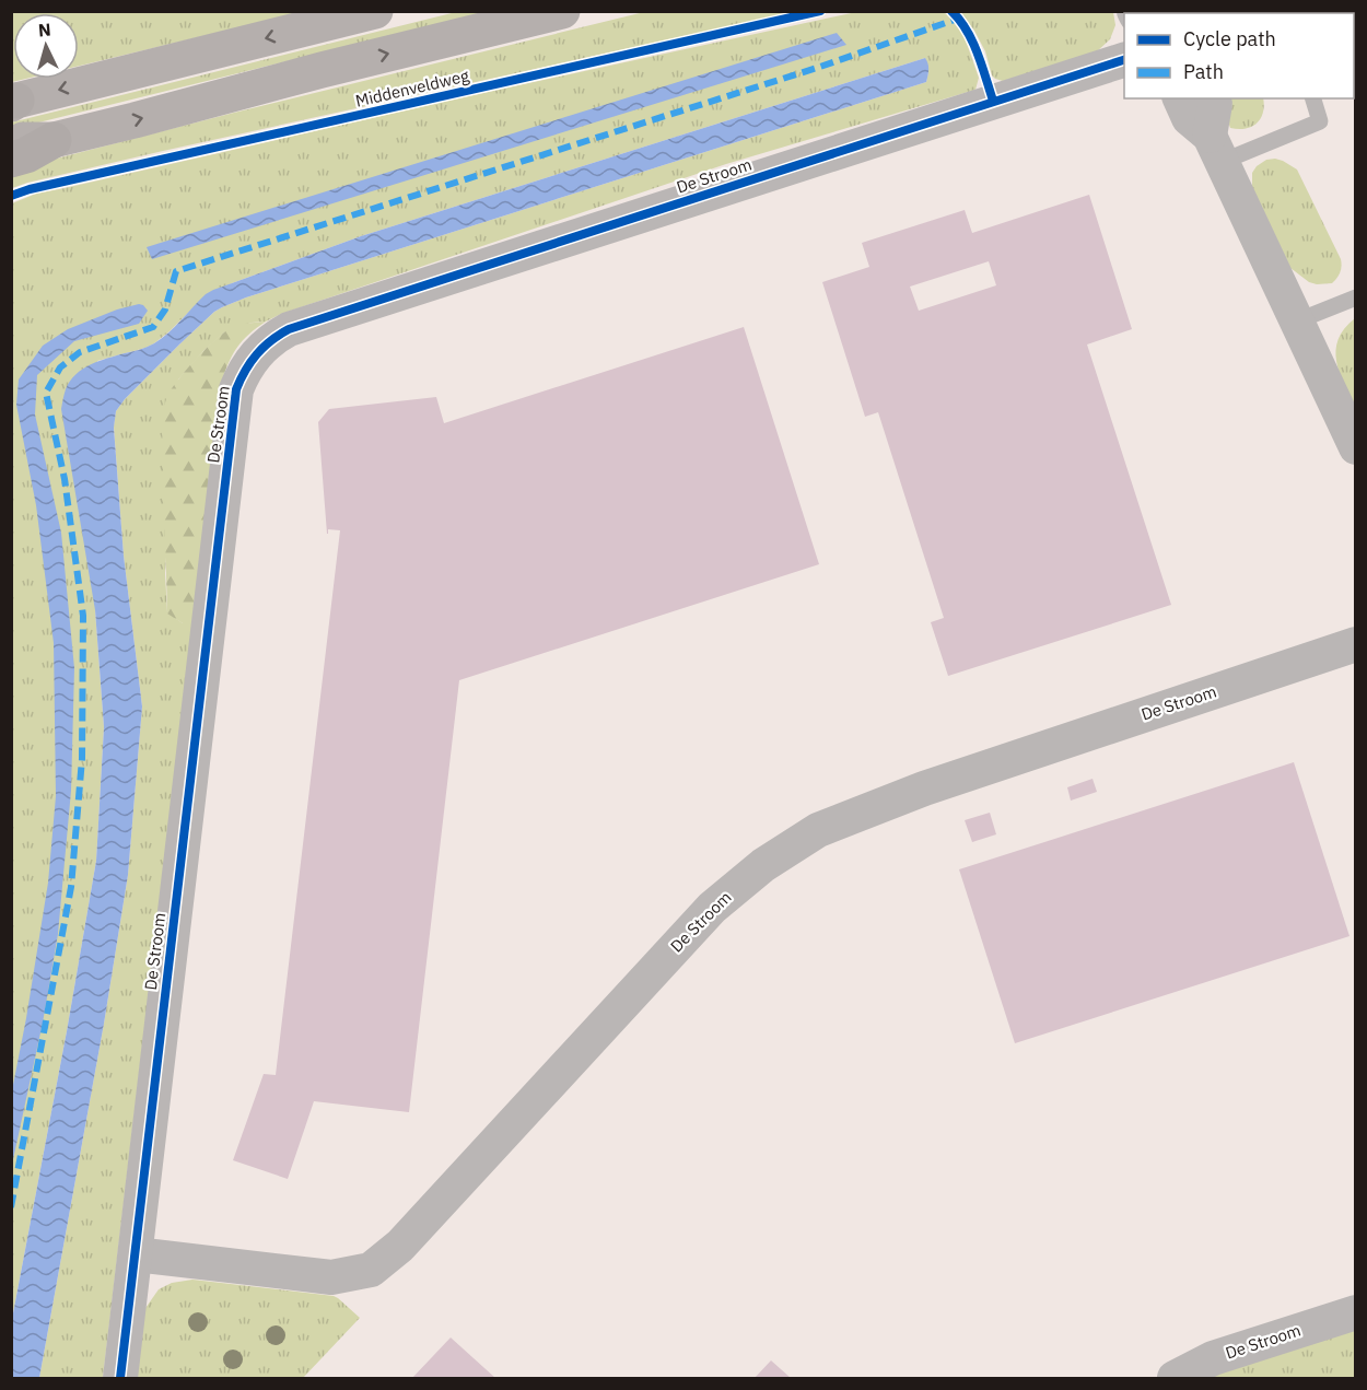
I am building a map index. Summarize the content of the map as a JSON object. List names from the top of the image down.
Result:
{
  "streets": {
    "street": ["De Stroom"],
    "cycle path": ["Middenveldweg"]
  },
  "legend": ["Cycle path", "Path"],
  "north": "top"
}
